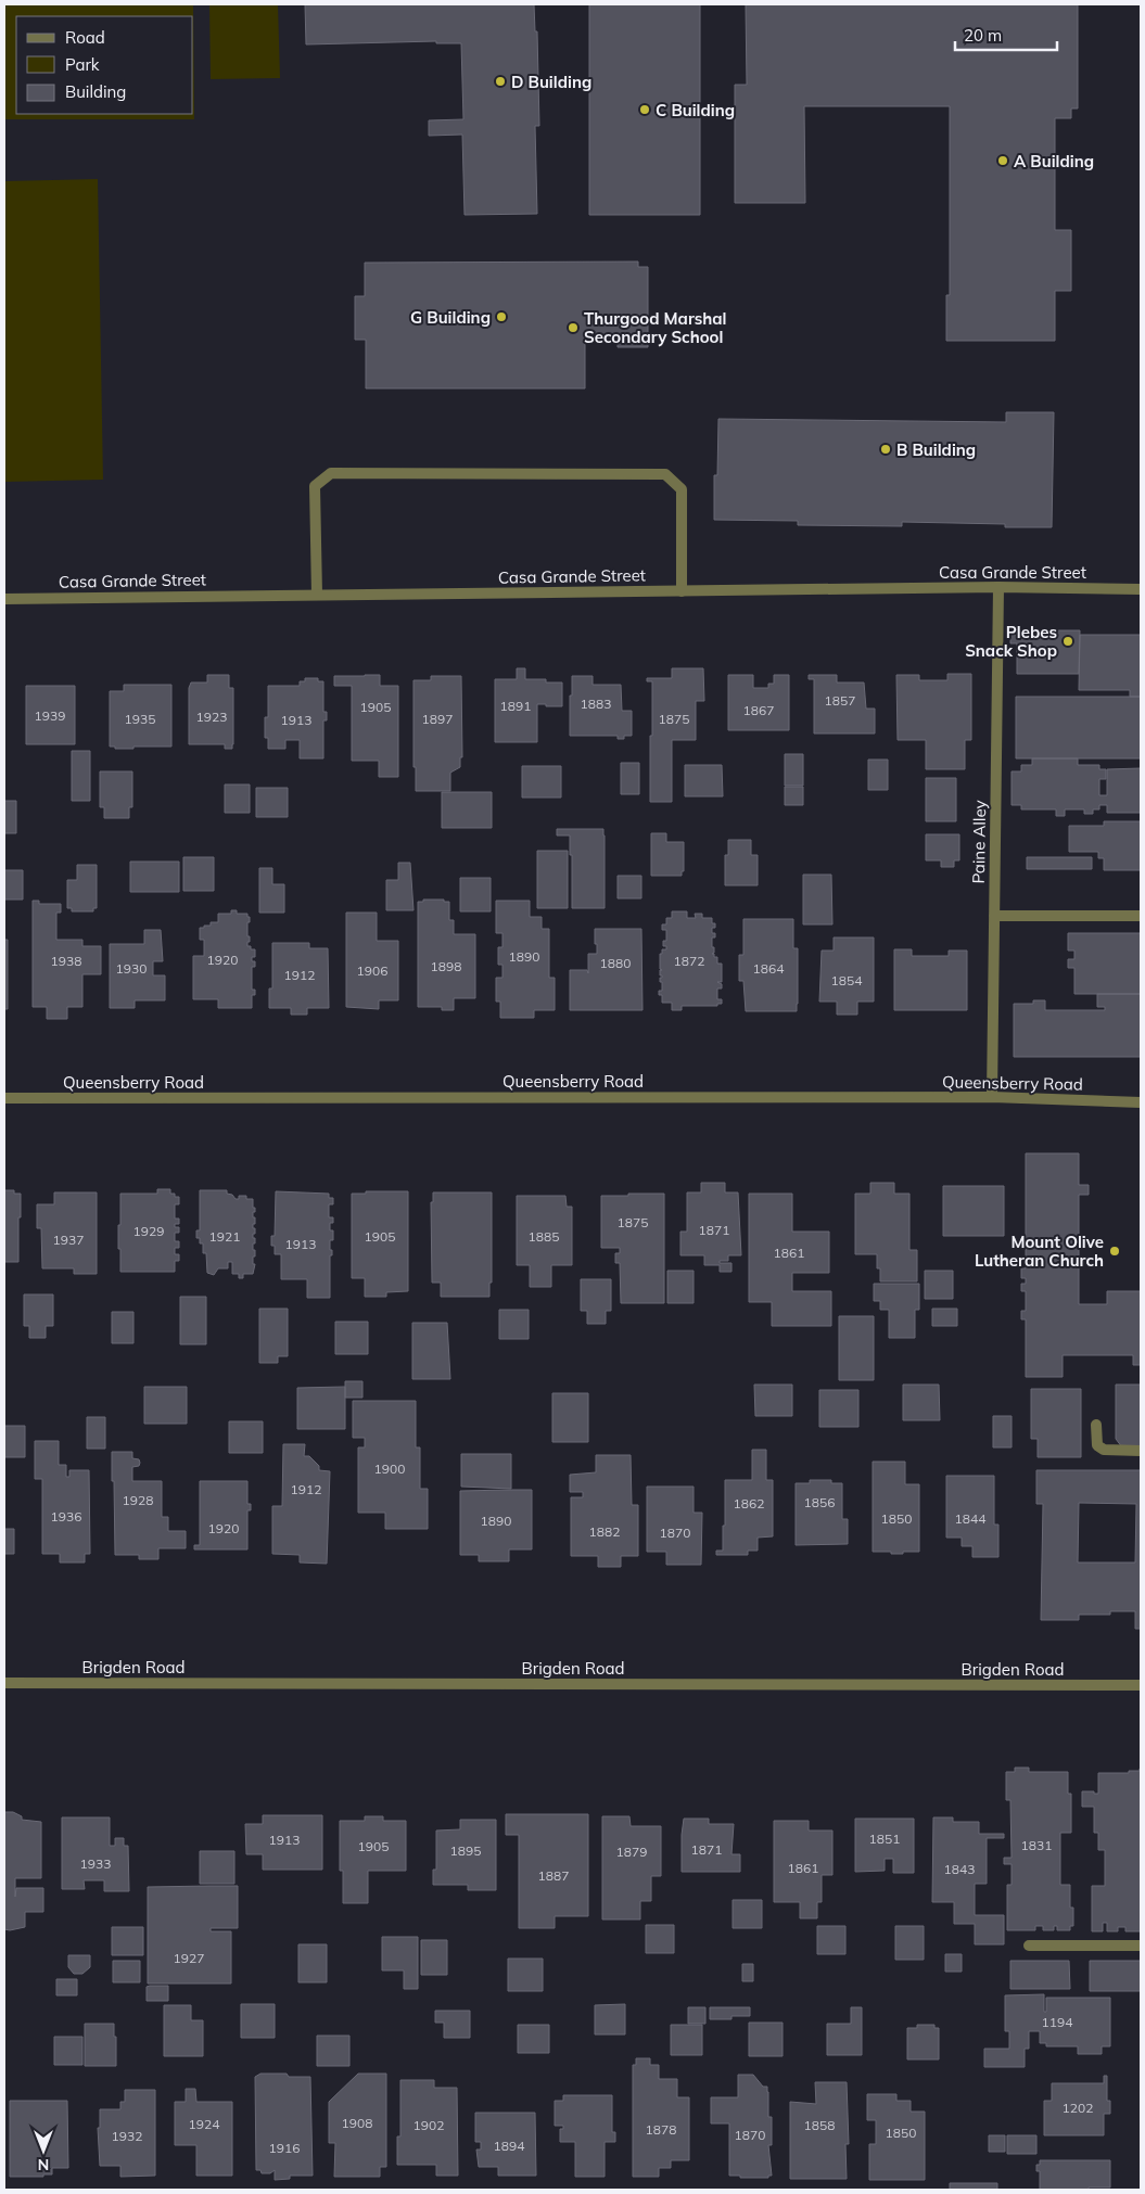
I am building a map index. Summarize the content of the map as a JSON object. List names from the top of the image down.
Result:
{
  "streets": {
    "street": [
      "Casa Grande Street",
      "Paine Alley",
      "Queensberry Road",
      "Brigden Road"
    ]
  },
  "crossings": [
    ["Casa Grande Street", "Paine Alley"],
    ["Paine Alley", "Queensberry Road"]
  ],
  "places": [
    "D Building",
    "C Building",
    "A Building",
    "G Building",
    "Thurgood Marshal Secondary School",
    "B Building",
    "Plebes Snack Shop",
    "Mount Olive Lutheran Church"
  ],
  "house_numbers": [
    "1857",
    "1883",
    "1891",
    "1905",
    "1867",
    "1939",
    "1923",
    "1935",
    "1897",
    "1875",
    "1913",
    "1890",
    "1920",
    "1938",
    "1872",
    "1880",
    "1898",
    "1930",
    "1864",
    "1906",
    "1912",
    "1854",
    "1875",
    "1871",
    "1929",
    "1921",
    "1905",
    "1885",
    "1937",
    "1913",
    "1861",
    "1900",
    "1912",
    "1928",
    "1856",
    "1862",
    "1936",
    "1850",
    "1844",
    "1890",
    "1920",
    "1882",
    "1870",
    "1851",
    "1913",
    "1831",
    "1905",
    "1871",
    "1895",
    "1879",
    "1933",
    "1861",
    "1843",
    "1887",
    "1927",
    "1194",
    "1202",
    "1908",
    "1924",
    "1902",
    "1858",
    "1878",
    "1850",
    "1870",
    "1932",
    "1894",
    "1916"
  ],
  "legend": ["Road", "Park", "Building"],
  "scale_bar": "20 m",
  "north": "bottom"
}
